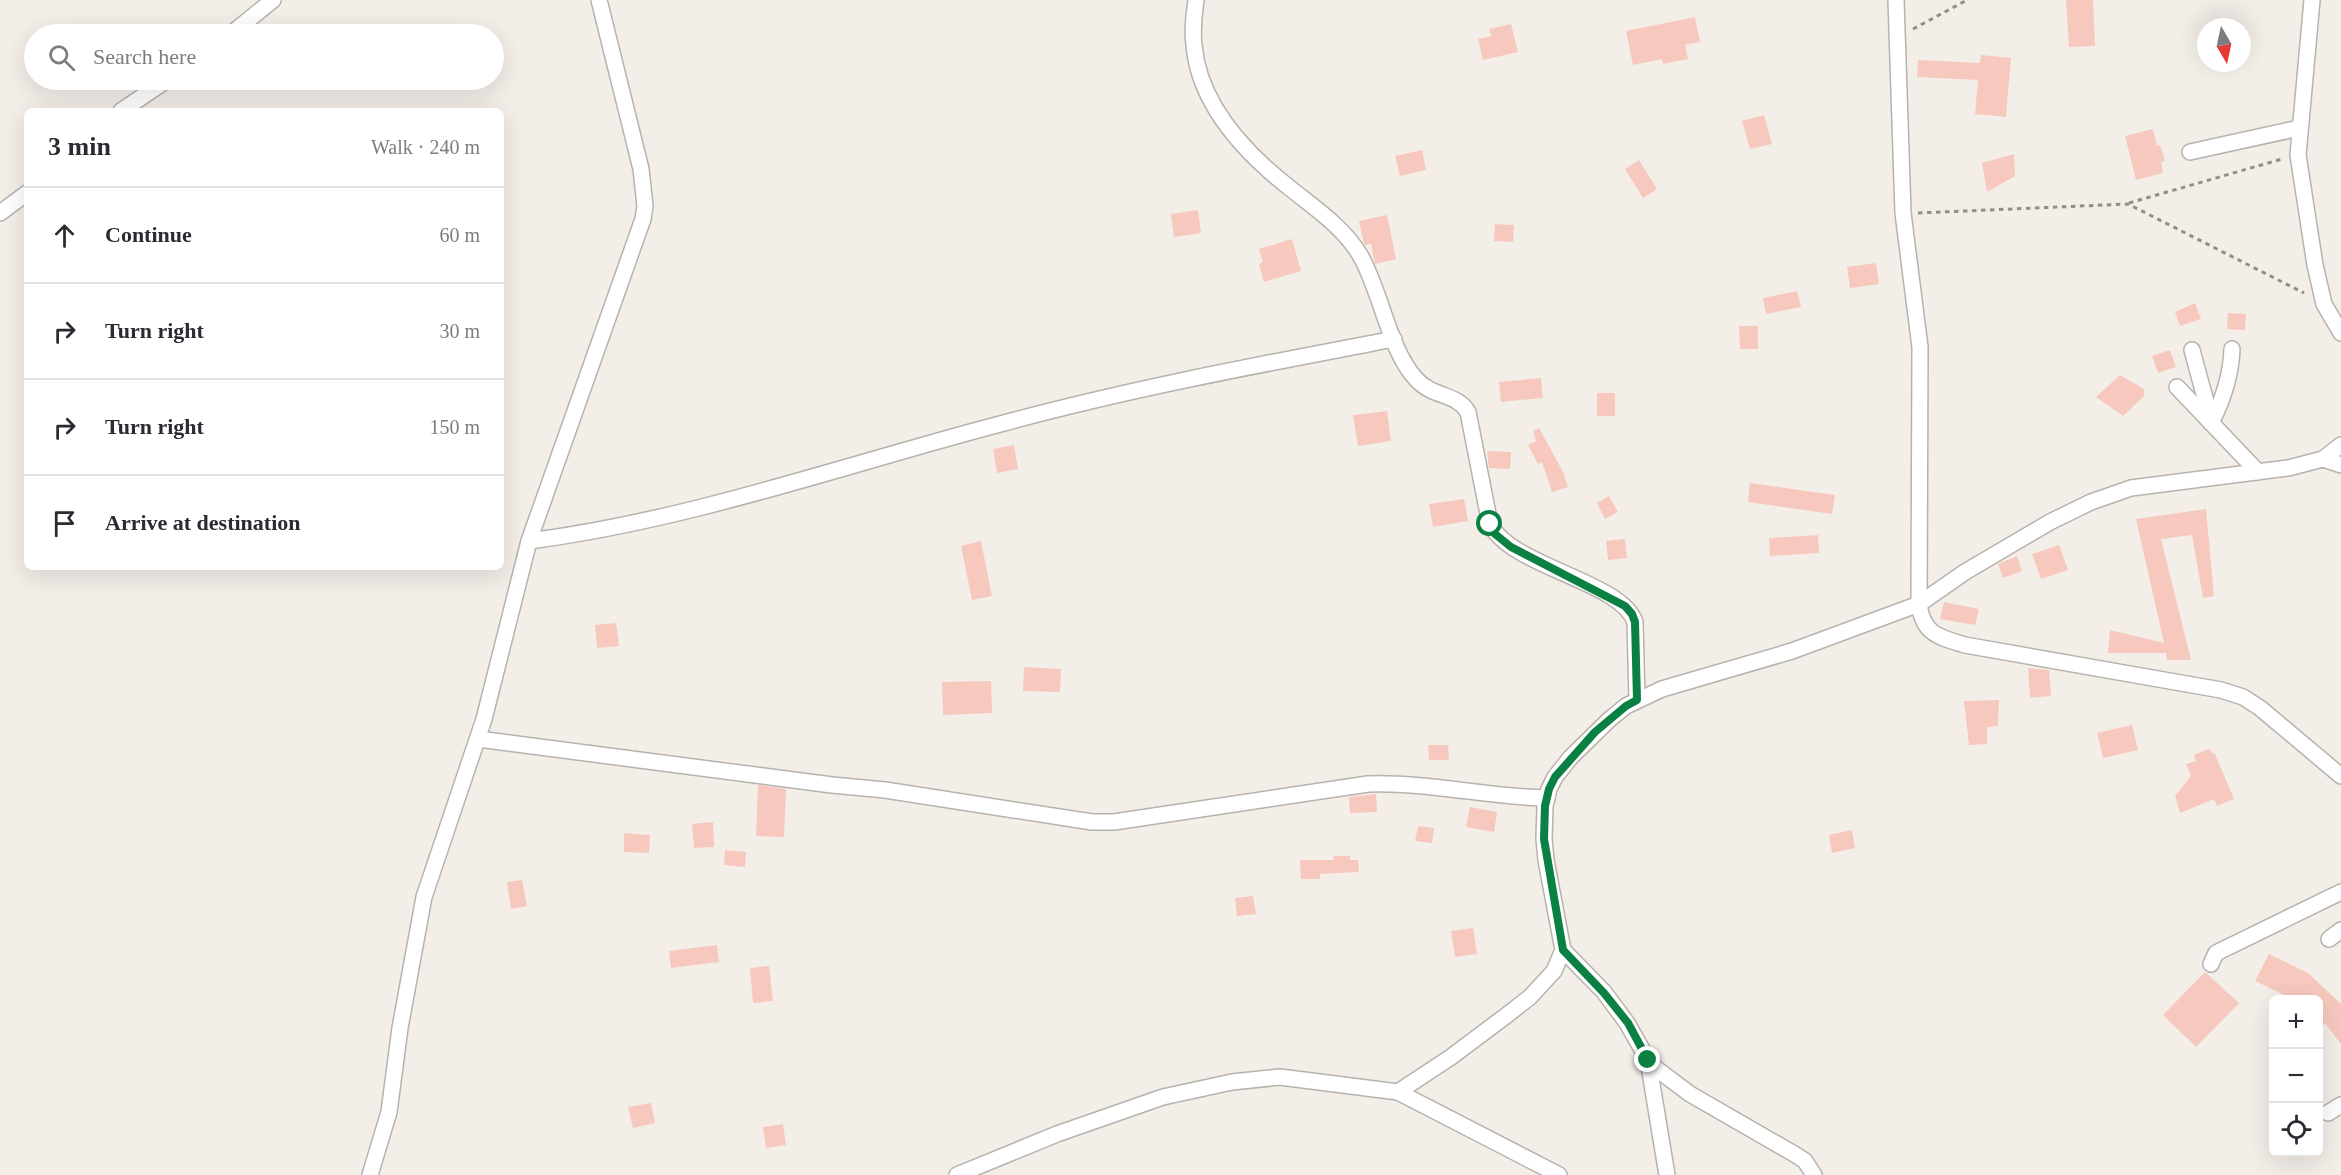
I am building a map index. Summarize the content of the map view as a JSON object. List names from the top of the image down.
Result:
{
  "north": "bottom",
  "page": {
    "search": "Search here",
    "heading": ["3 min", "Walk · 240 m"],
    "list": [
      ["Continue", "60 m"],
      ["Turn right", "30 m"],
      ["Turn right", "150 m"],
      "Arrive at destination"
    ],
    "map_buttons": ["+", "−"]
  }
}
